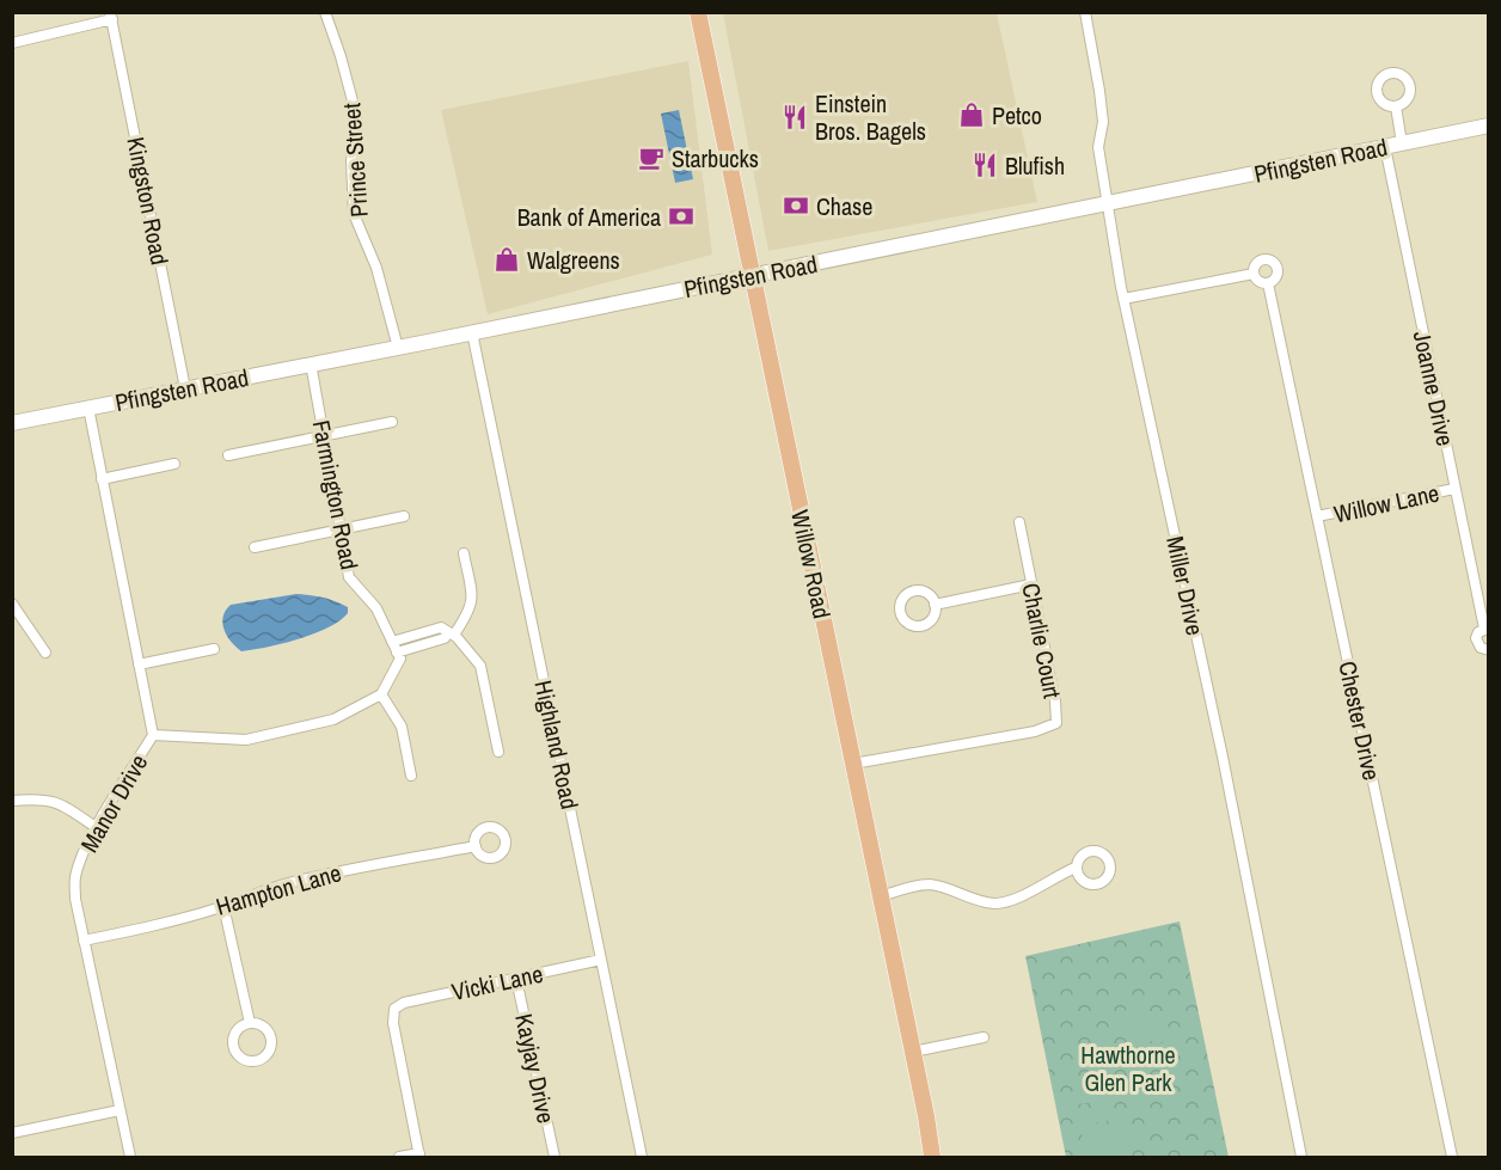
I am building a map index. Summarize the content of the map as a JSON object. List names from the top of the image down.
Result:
{
  "streets": {
    "main road": ["Pfingsten Road", "Willow Road"],
    "street": [
      "Prince Street",
      "Kingston Road",
      "Joanne Drive",
      "Farmington Road",
      "Willow Lane",
      "Miller Drive",
      "Charlie Court",
      "Chester Drive",
      "Highland Road",
      "Manor Drive",
      "Hampton Lane",
      "Vicki Lane",
      "Kayjay Drive"
    ]
  },
  "crossings": [
    ["Prince Street", "Pfingsten Road"],
    ["Pfingsten Road", "Kingston Road"],
    ["Pfingsten Road", "Joanne Drive"],
    ["Pfingsten Road", "Farmington Road"],
    ["Pfingsten Road", "Willow Road"],
    ["Pfingsten Road", "Miller Drive"],
    ["Pfingsten Road", "Highland Road"],
    ["Pfingsten Road", "Manor Drive"],
    ["Joanne Drive", "Willow Lane"],
    ["Willow Lane", "Chester Drive"],
    ["Willow Road", "Charlie Court"],
    ["Highland Road", "Vicki Lane"],
    ["Manor Drive", "Hampton Lane"],
    ["Vicki Lane", "Kayjay Drive"]
  ],
  "parks": ["Hawthorne Glen Park"],
  "places": {
    "shop": ["Petco", "Walgreens"],
    "restaurant": ["Einstein Bros. Bagels", "Blufish"],
    "cafe": ["Starbucks"],
    "bank": ["Chase", "Bank of America"]
  }
}
